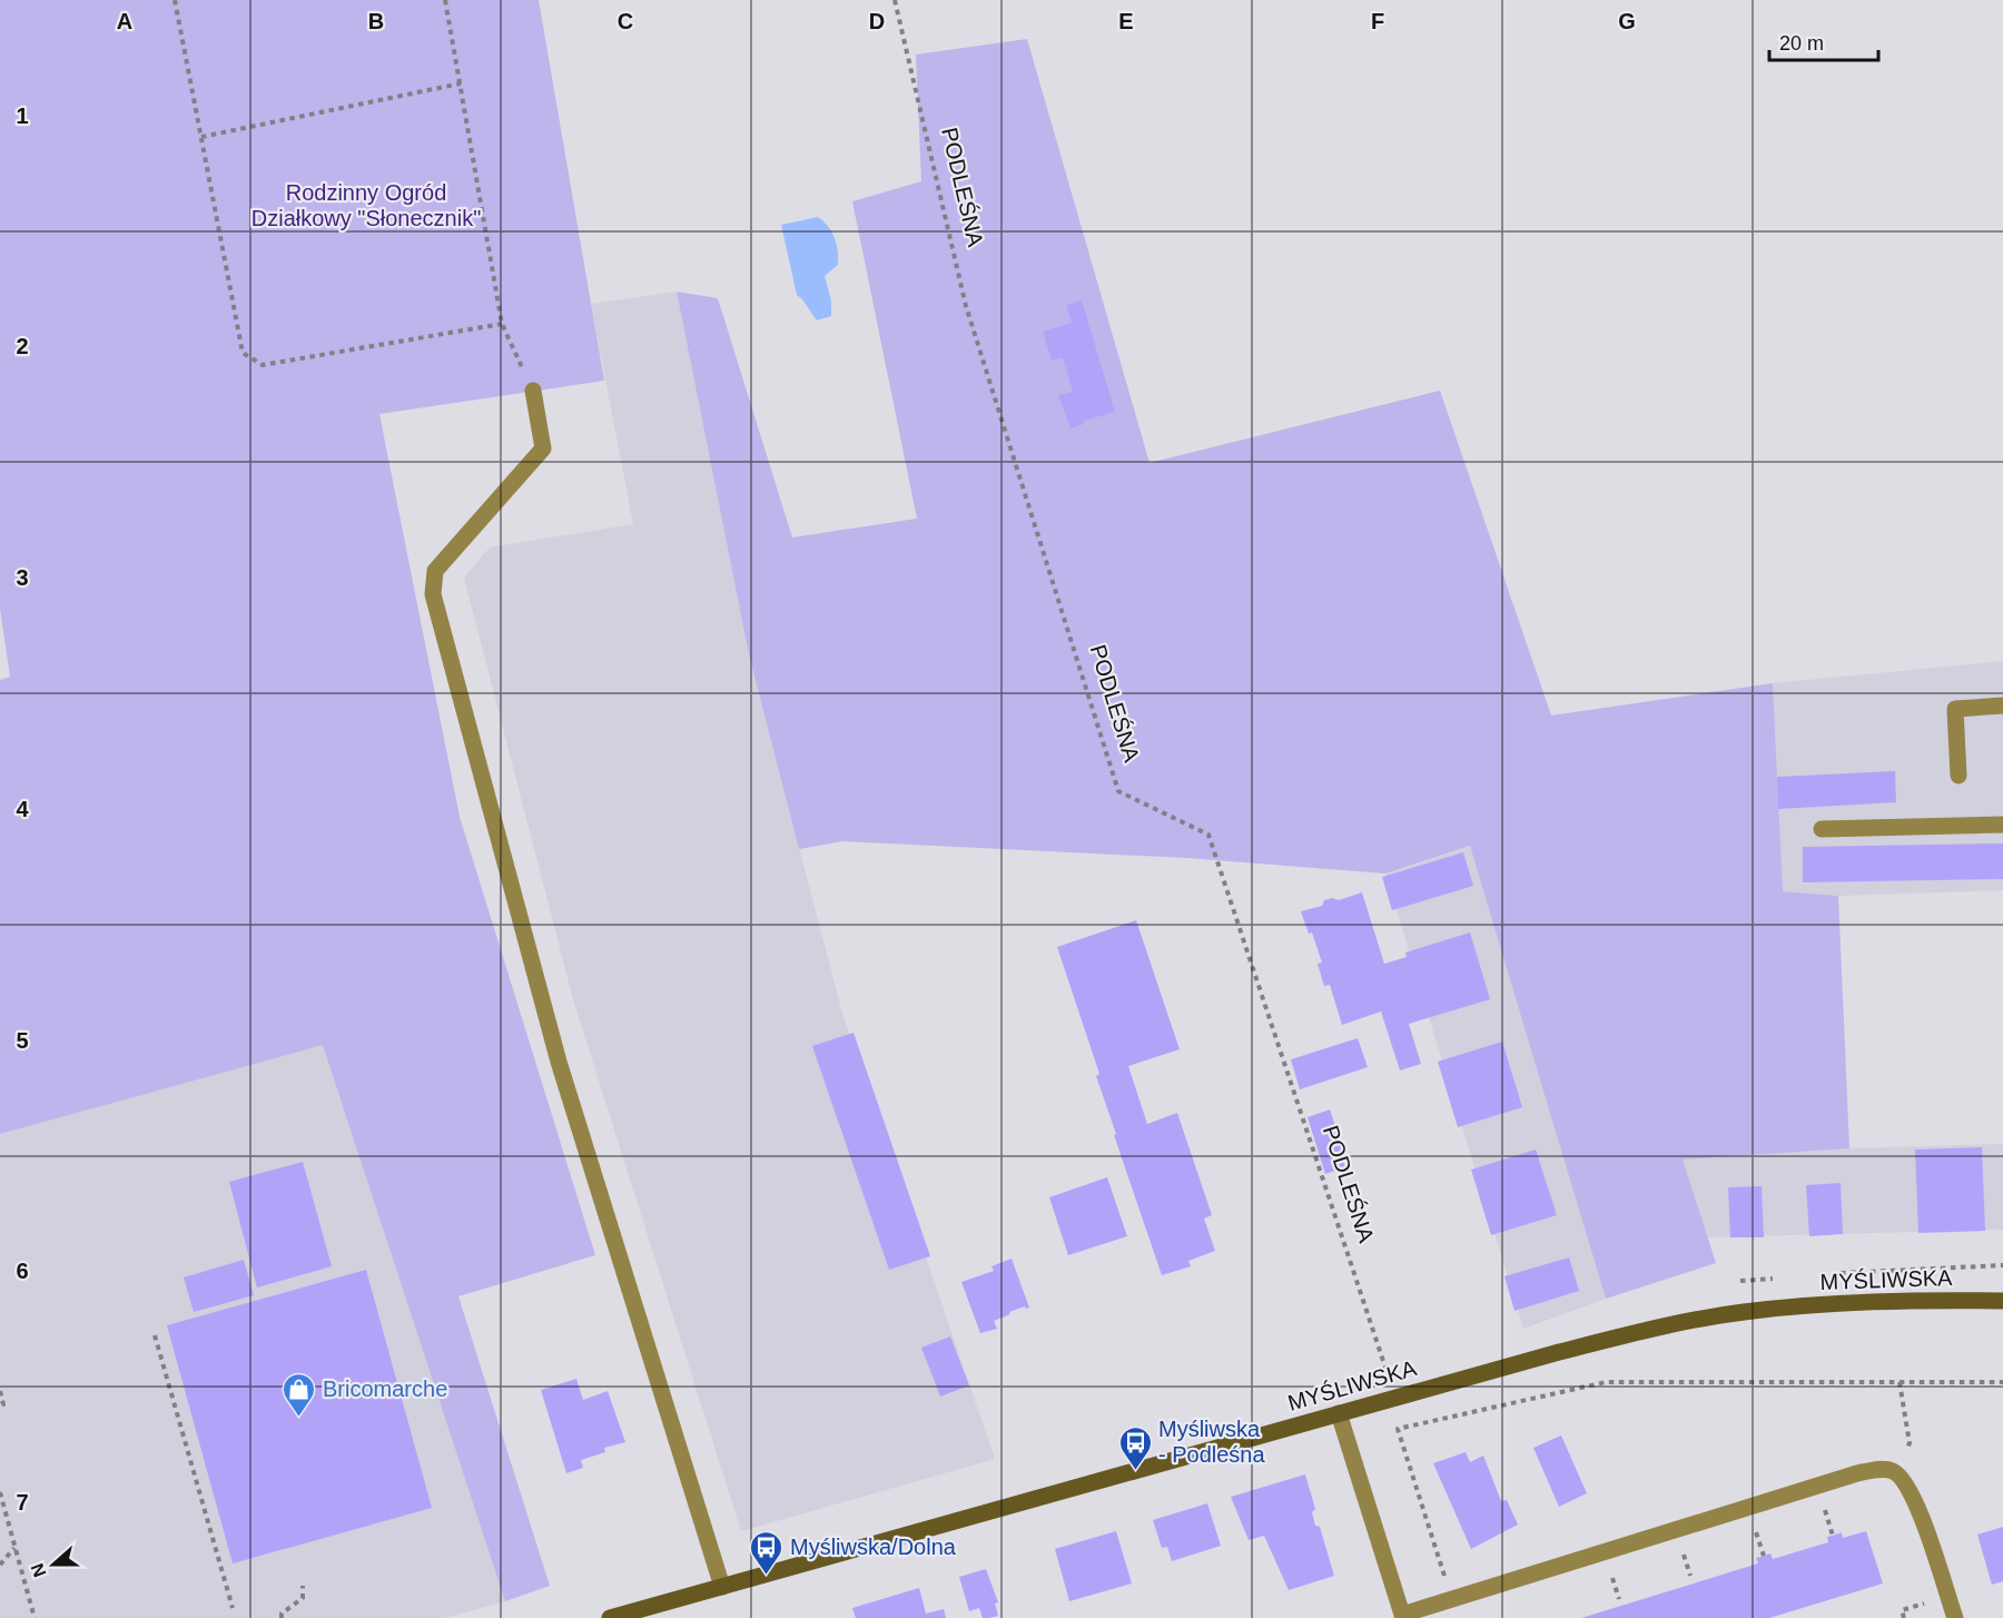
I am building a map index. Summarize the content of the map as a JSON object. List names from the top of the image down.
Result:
{
  "streets": {
    "street": ["MYŚLIWSKA"],
    "path": ["PODLEŚNA"]
  },
  "crossings": [
    ["PODLEŚNA", "MYŚLIWSKA"]
  ],
  "parks": ["Rodzinny Ogród Działkowy \"Słonecznik\""],
  "places": {
    "shop": ["Bricomarche"],
    "bus stop": ["Myśliwska - Podleśna", "Myśliwska/Dolna"]
  },
  "scale_bar": "20 m",
  "north": "left",
  "grid": {
    "columns": [
      "A",
      "B",
      "C",
      "D",
      "E",
      "F",
      "G"
    ],
    "rows": [
      "1",
      "2",
      "3",
      "4",
      "5",
      "6",
      "7"
    ]
  }
}
